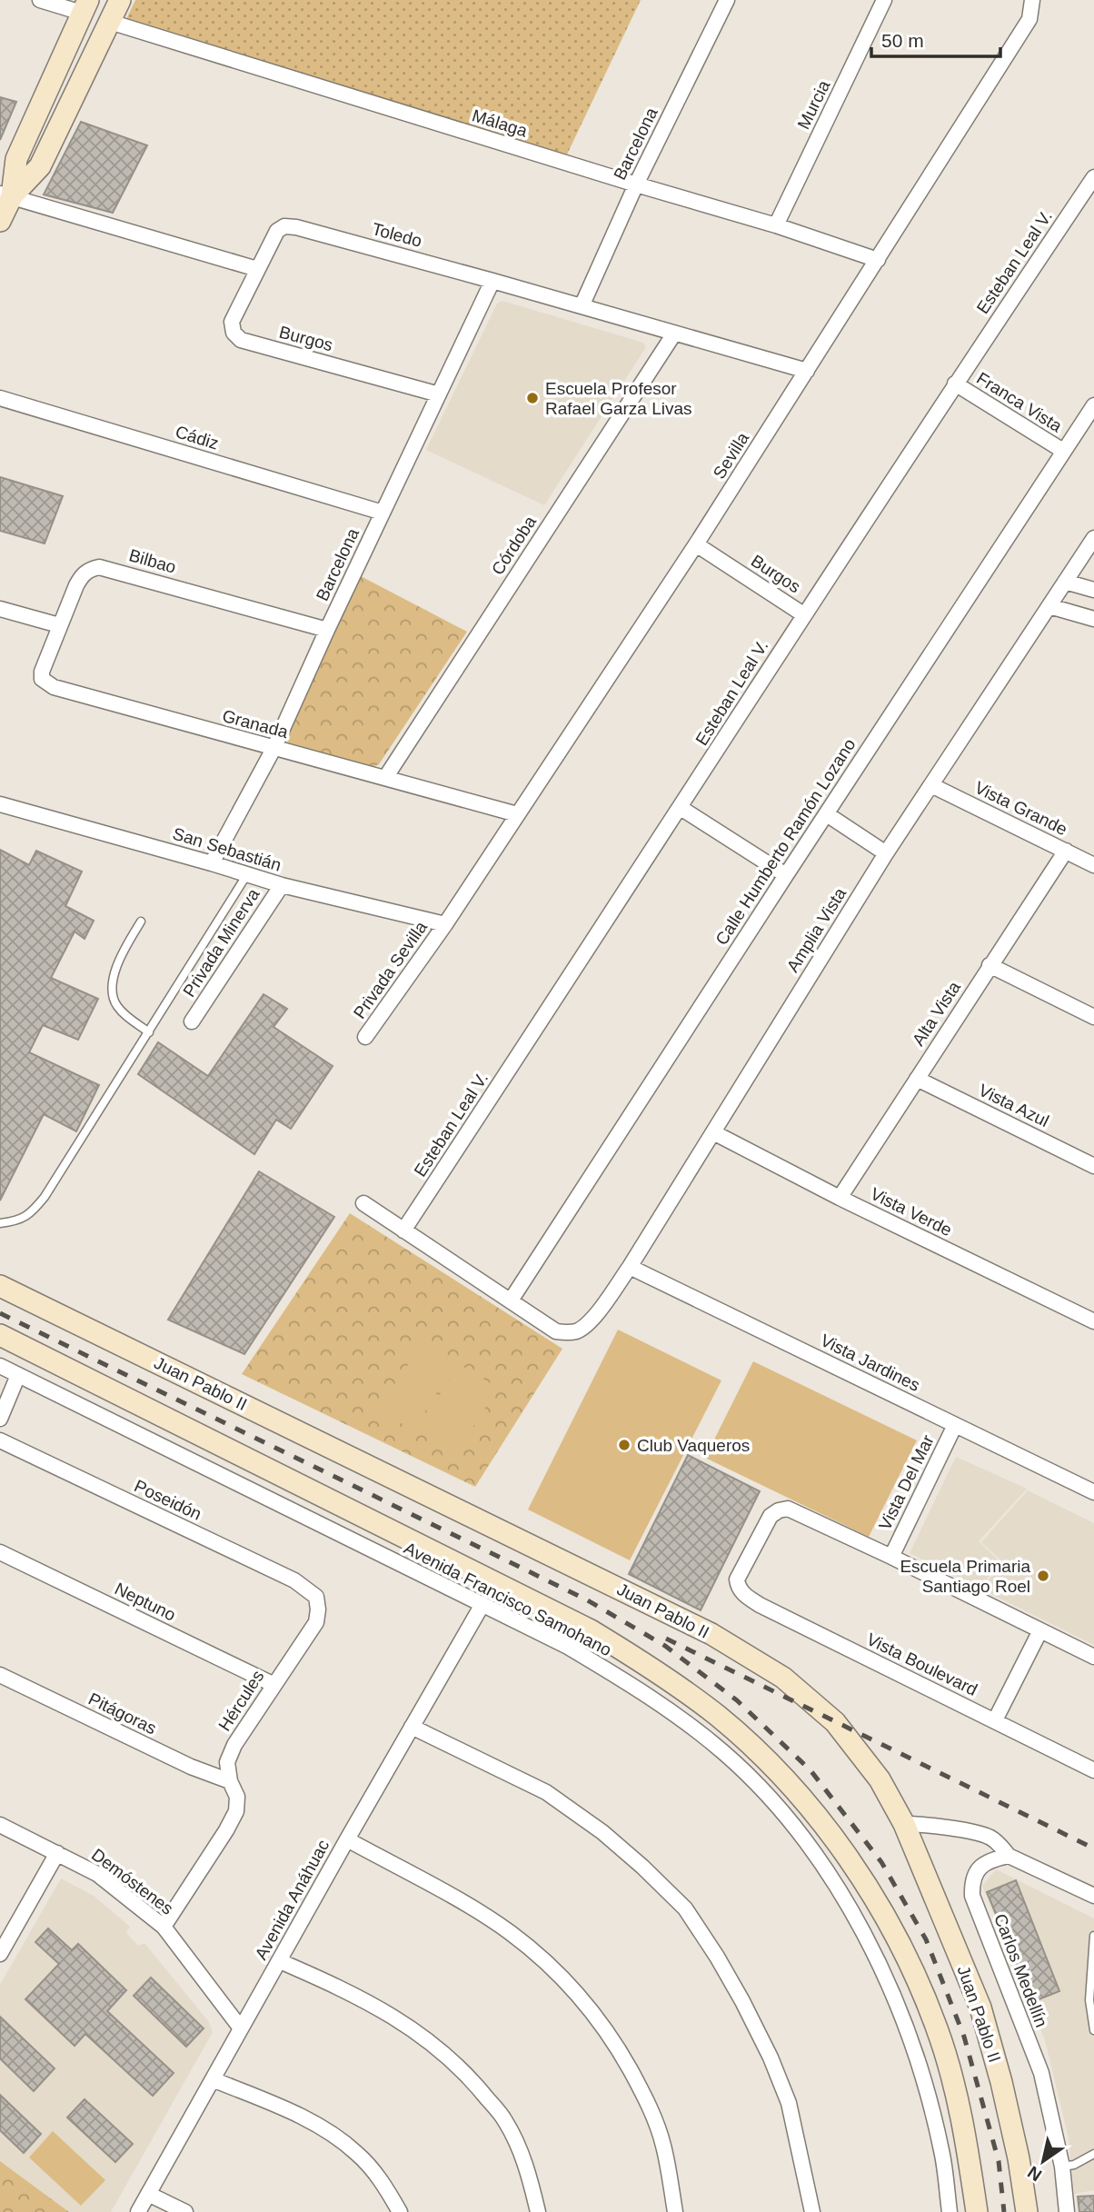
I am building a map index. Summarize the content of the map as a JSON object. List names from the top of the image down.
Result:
{
  "streets": {
    "main road": ["Juan Pablo II"],
    "street": [
      "Murcia",
      "Málaga",
      "Barcelona",
      "Toledo",
      "Esteban Leal V.",
      "Burgos",
      "Franca Vista",
      "Cádiz",
      "Sevilla",
      "Córdoba",
      "Bilbao",
      "Granada",
      "Vista Grande",
      "Calle Humberto Ramón Lozano",
      "San Sebastián",
      "Amplia Vista",
      "Privada Minerva",
      "Privada Sevilla",
      "Alta Vista",
      "Vista Azul",
      "Vista Verde",
      "Vista Jardines",
      "Vista Del Mar",
      "Poseidón",
      "Avenida Francisco Samohano",
      "Neptuno",
      "Vista Boulevard",
      "Hércules",
      "Pitágoras",
      "Demóstenes",
      "Avenida Anáhuac",
      "Carlos Medellín"
    ]
  },
  "crossings": [
    ["Murcia", "Málaga"],
    ["Málaga", "Barcelona"],
    ["Málaga", "Sevilla"],
    ["Barcelona", "Toledo"],
    ["Barcelona", "Burgos"],
    ["Barcelona", "Cádiz"],
    ["Barcelona", "Bilbao"],
    ["Barcelona", "Granada"],
    ["Barcelona", "San Sebastián"],
    ["Toledo", "Burgos"],
    ["Toledo", "Sevilla"],
    ["Toledo", "Córdoba"],
    ["Esteban Leal V.", "Burgos"],
    ["Esteban Leal V.", "Franca Vista"],
    ["Burgos", "Sevilla"],
    ["Franca Vista", "Calle Humberto Ramón Lozano"],
    ["Sevilla", "Granada"],
    ["Sevilla", "San Sebastián"],
    ["Sevilla", "Privada Sevilla"],
    ["Córdoba", "Granada"],
    ["Bilbao", "Granada"],
    ["Vista Grande", "Amplia Vista"],
    ["Vista Grande", "Alta Vista"],
    ["Calle Humberto Ramón Lozano", "Amplia Vista"],
    ["San Sebastián", "Privada Minerva"],
    ["San Sebastián", "Privada Sevilla"],
    ["Amplia Vista", "Vista Verde"],
    ["Amplia Vista", "Vista Jardines"],
    ["Alta Vista", "Vista Azul"],
    ["Alta Vista", "Vista Verde"],
    ["Vista Jardines", "Vista Del Mar"],
    ["Vista Del Mar", "Vista Boulevard"],
    ["Poseidón", "Hércules"],
    ["Avenida Francisco Samohano", "Avenida Anáhuac"],
    ["Neptuno", "Hércules"],
    ["Hércules", "Pitágoras"],
    ["Hércules", "Demóstenes"],
    ["Demóstenes", "Avenida Anáhuac"]
  ],
  "places": ["Escuela Profesor Rafael Garza Livas", "Club Vaqueros", "Escuela Primaria Santiago Roel"],
  "scale_bar": "50 m",
  "north": "bottom left"
}
